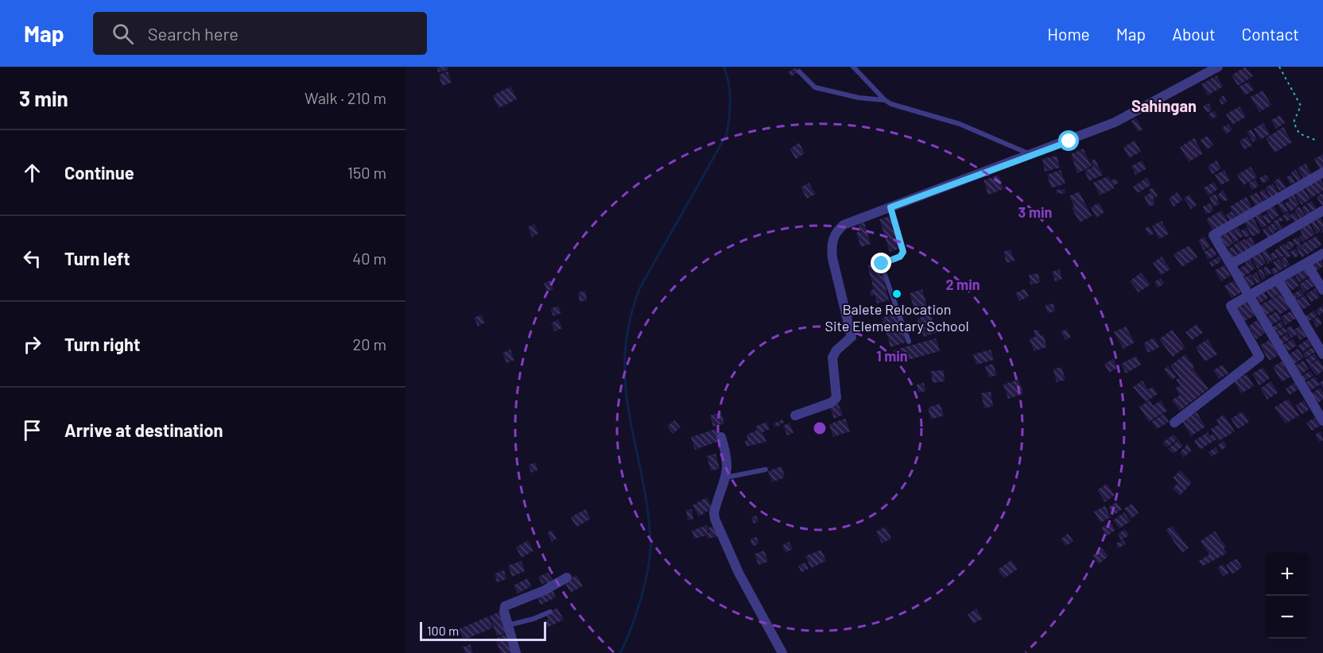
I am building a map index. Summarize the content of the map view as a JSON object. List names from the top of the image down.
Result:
{
  "districts": ["Sahingan"],
  "places": ["Balete Relocation Site Elementary School"],
  "scale_bar": "100 m",
  "page": {
    "header": "Map",
    "search": "Search here",
    "nav": [
      "Home",
      "Map",
      "About",
      "Contact"
    ],
    "heading": ["3 min", "Walk · 210 m"],
    "list": [
      ["Continue", "150 m"],
      ["Turn left", "40 m"],
      ["Turn right", "20 m"],
      "Arrive at destination"
    ],
    "map_buttons": ["+", "−"],
    "scale": "100 m"
  },
  "rings": ["3 min", "2 min", "1 min"]
}
